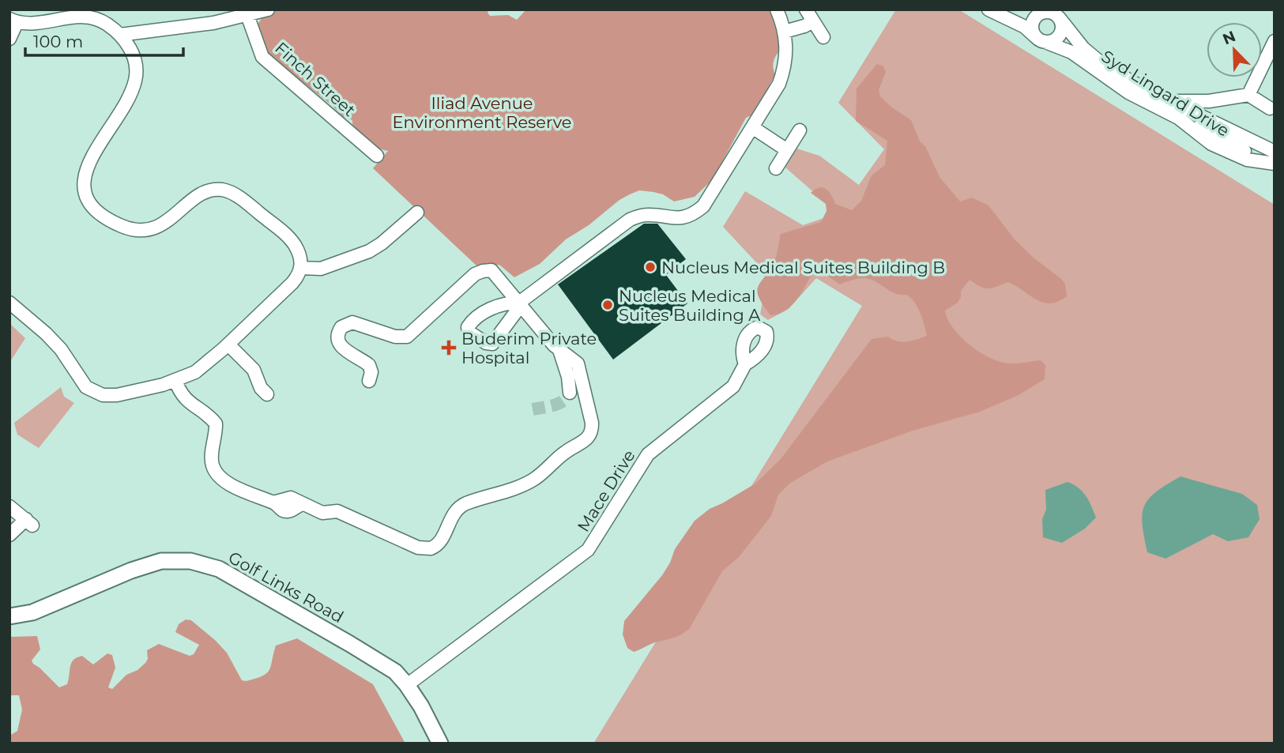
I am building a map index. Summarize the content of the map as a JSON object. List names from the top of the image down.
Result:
{
  "streets": {
    "main road": ["Golf Links Road"],
    "street": ["Finch Street", "Syd Lingard Drive", "Mace Drive"]
  },
  "crossings": [
    ["Mace Drive", "Golf Links Road"]
  ],
  "parks": ["Iliad Avenue Environment Reserve"],
  "places": {
    "other": ["Nucleus Medical Suites Building B", "Nucleus Medical Suites Building A"],
    "health": ["Buderim Private Hospital"]
  },
  "scale_bar": "100 m",
  "north": "top left"
}
